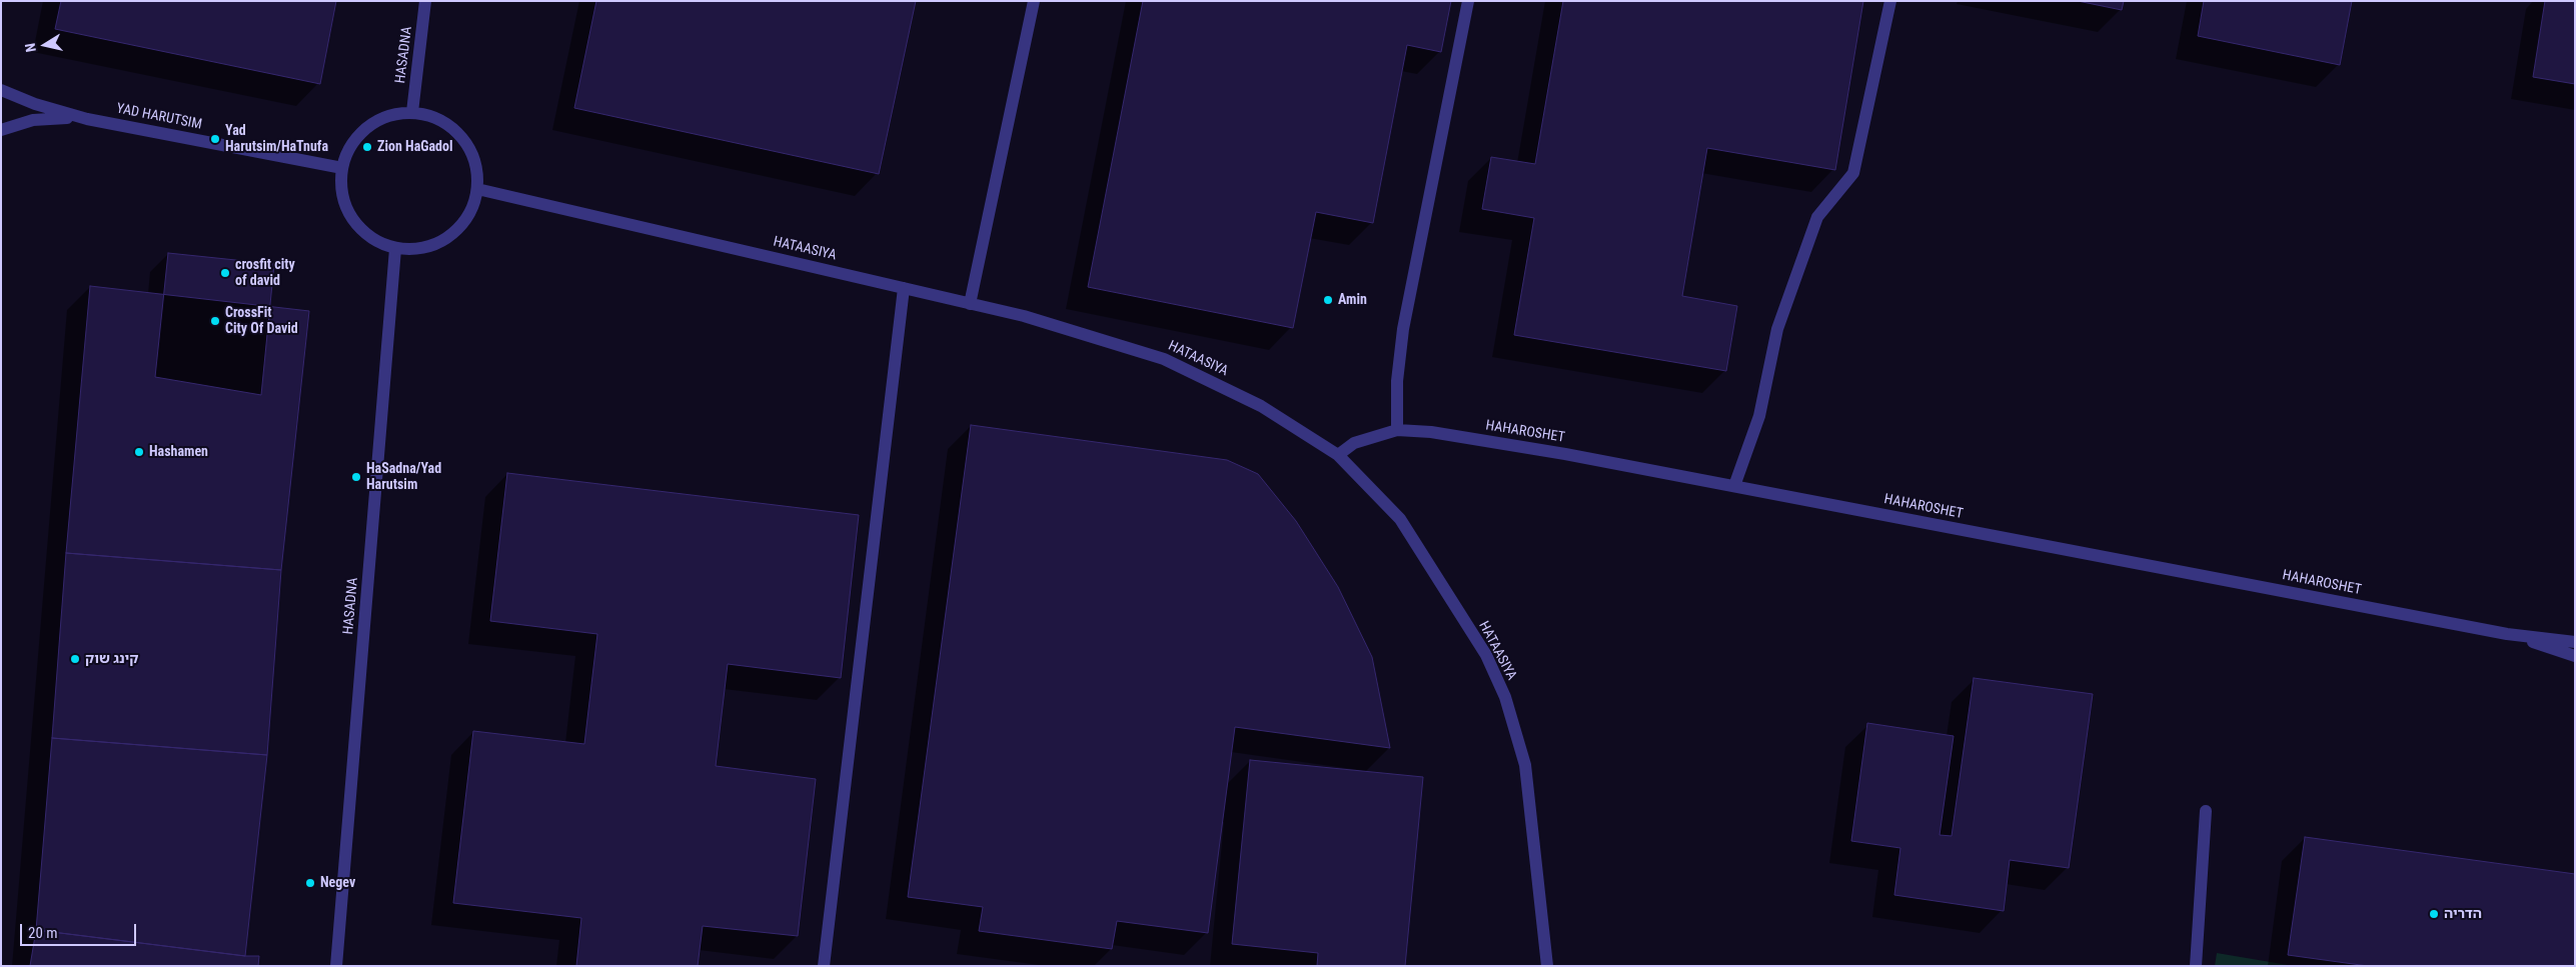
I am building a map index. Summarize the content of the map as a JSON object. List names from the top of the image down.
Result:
{
  "streets": {
    "street": [
      "HASADNA",
      "YAD HARUTSIM",
      "HATAASIYA",
      "HAHAROSHET"
    ]
  },
  "crossings": [
    ["HASADNA", "YAD HARUTSIM"],
    ["HASADNA", "HATAASIYA"],
    ["YAD HARUTSIM", "HATAASIYA"],
    ["HATAASIYA", "HAHAROSHET"]
  ],
  "places": [
    "Yad Harutsim/HaTnufa",
    "Zion HaGadol",
    "crosfit city of david",
    "Amin",
    "CrossFit City Of David",
    "Hashamen",
    "HaSadna/Yad Harutsim",
    "קינג שוק",
    "Negev",
    "הדריה"
  ],
  "scale_bar": "20 m",
  "north": "left"
}
